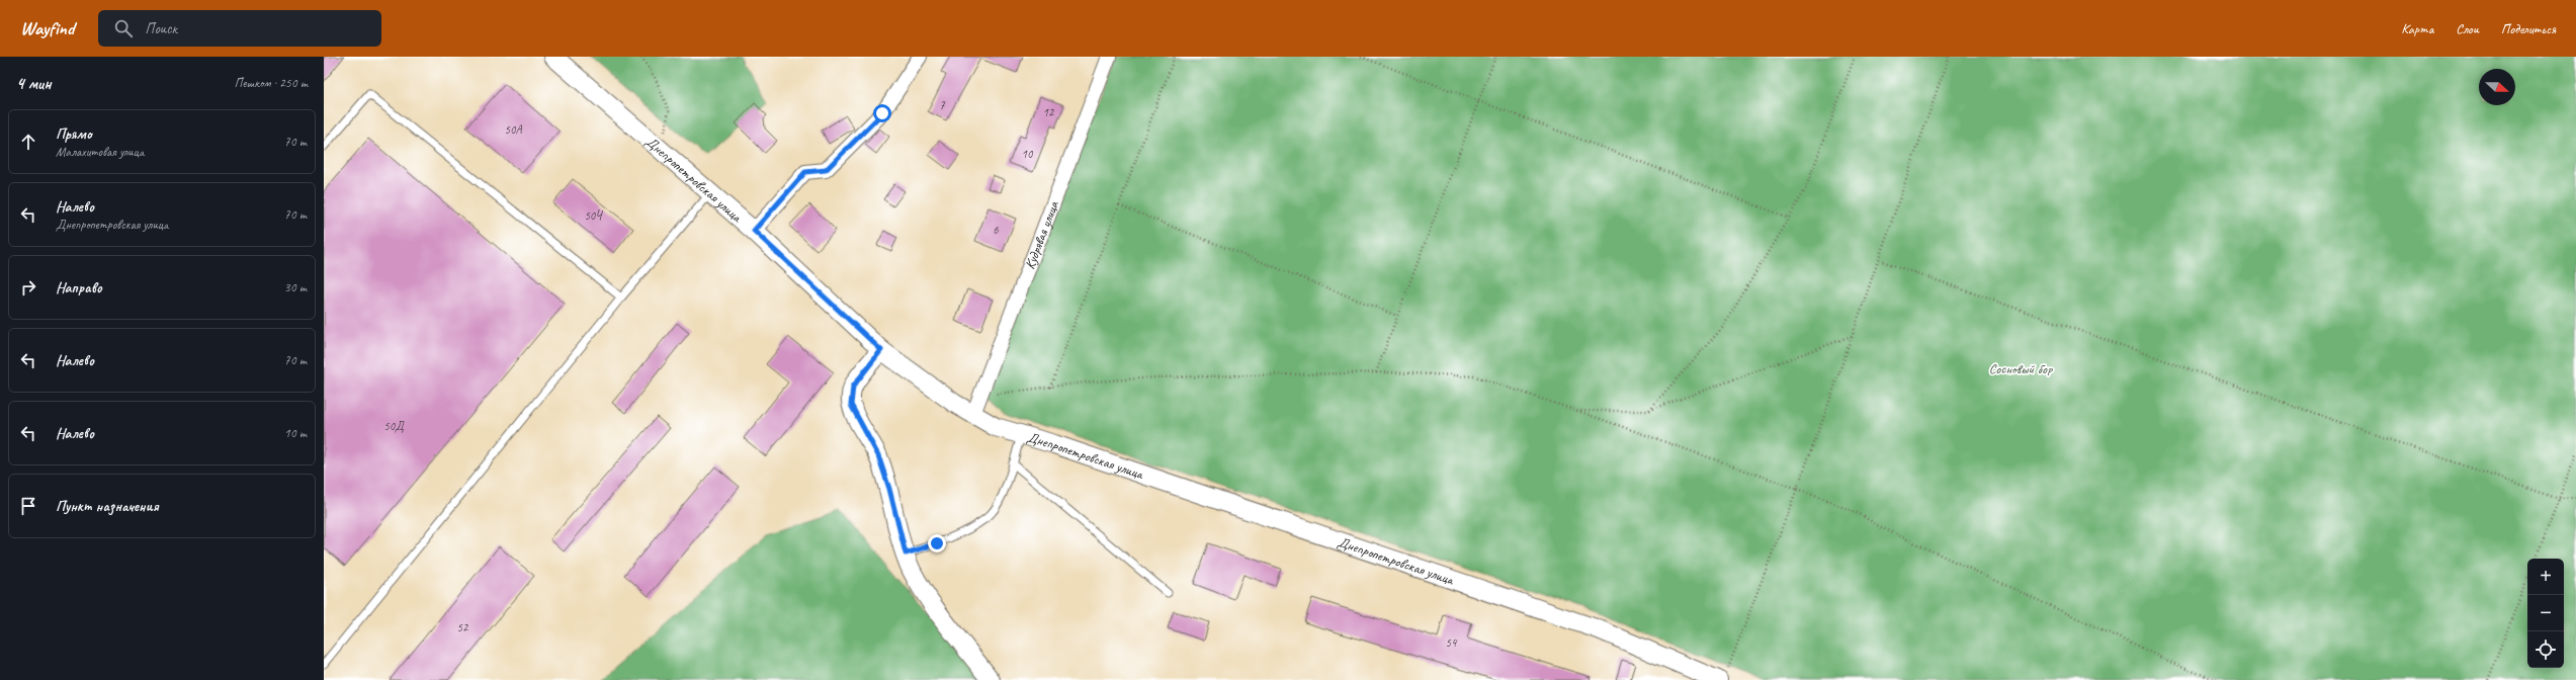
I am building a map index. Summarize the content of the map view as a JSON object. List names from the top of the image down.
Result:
{
  "streets": {
    "street": ["Днепропетровская улица", "Кудрявая улица"]
  },
  "crossings": [
    ["Днепропетровская улица", "Кудрявая улица"]
  ],
  "parks": ["Сосновый бор"],
  "house_numbers": [
    "7",
    "12",
    "50А",
    "10",
    "50Ч",
    "6",
    "50Д",
    "52",
    "54"
  ],
  "north": "right",
  "page": {
    "header": "Wayfind",
    "search": "Поиск",
    "nav": ["Карта", "Слои", "Поделиться"],
    "heading": ["4 мин", "Пешком · 250 m"],
    "list": [
      ["Прямо", "Малахитовая улица", "70 m"],
      ["Налево", "Днепропетровская улица", "70 m"],
      ["Направо", "30 m"],
      ["Налево", "70 m"],
      ["Налево", "10 m"],
      "Пункт назначения"
    ],
    "map_buttons": ["+", "−"]
  }
}
